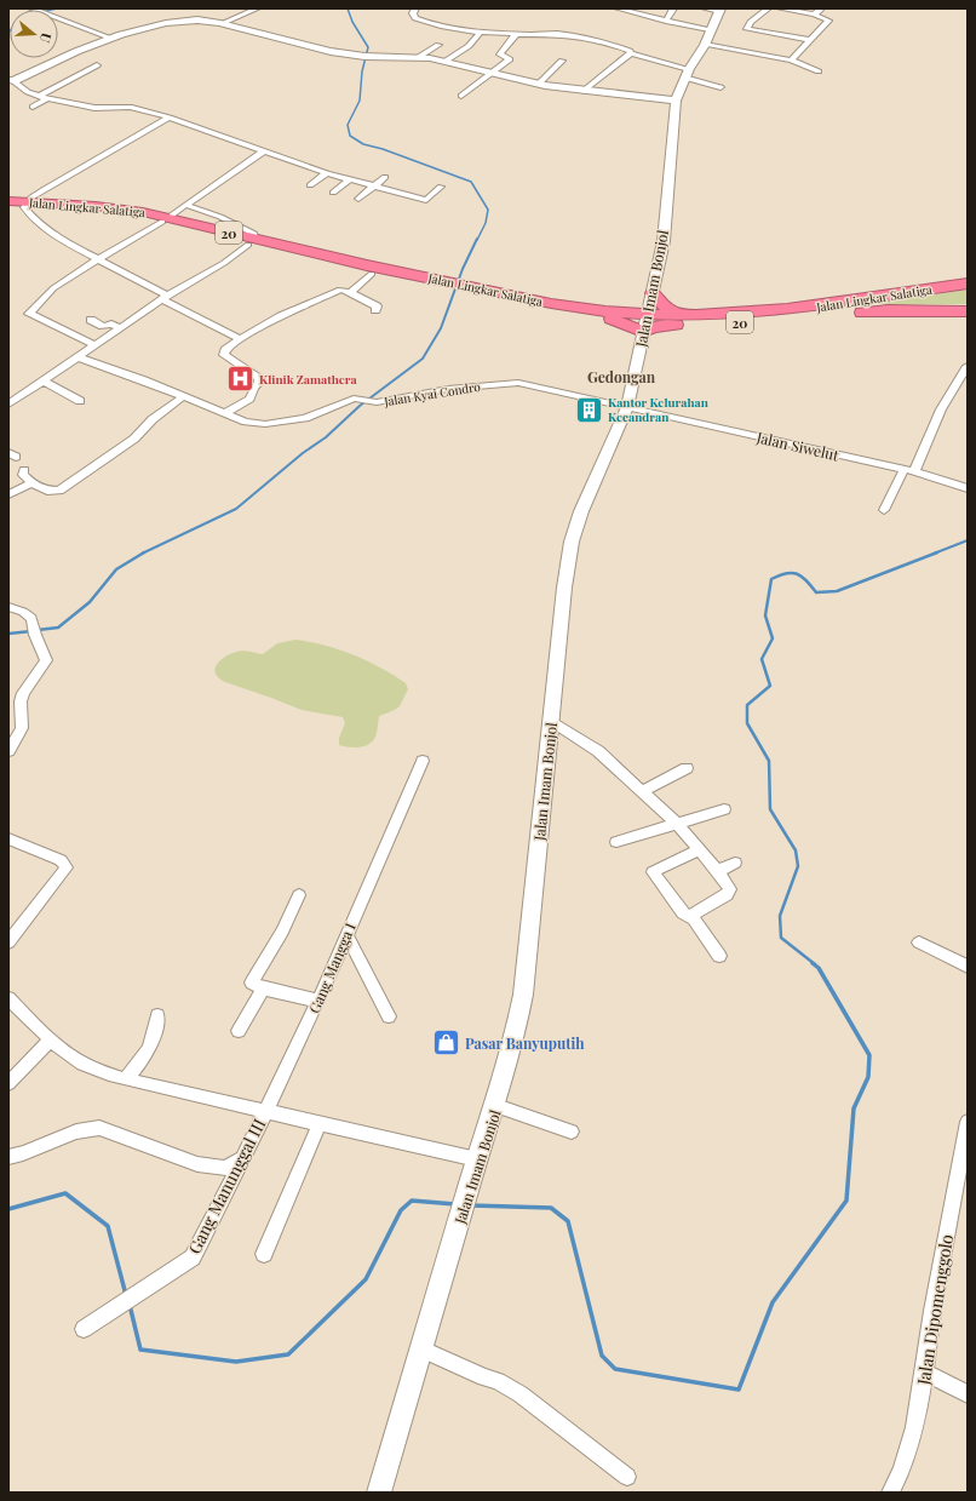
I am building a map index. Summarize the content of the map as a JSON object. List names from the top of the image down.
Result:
{
  "streets": {
    "highway": ["Jalan Lingkar Salatiga", "20"],
    "main road": ["Jalan Imam Bonjol"],
    "street": [
      "Jalan Kyai Condro",
      "Jalan Siwelut",
      "Gang Mangga I",
      "Gang Manunggal III",
      "Jalan Dipomenggolo"
    ]
  },
  "crossings": [
    ["Jalan Imam Bonjol", "Jalan Kyai Condro"],
    ["Jalan Imam Bonjol", "Jalan Siwelut"],
    ["Jalan Kyai Condro", "Jalan Siwelut"],
    ["Gang Mangga I", "Gang Manunggal III"]
  ],
  "districts": ["Gedongan"],
  "places": {
    "hospital": ["Klinik Zamathera"],
    "building": ["Kantor Kelurahan Kecandran"],
    "shop": ["Pasar Banyuputih"]
  },
  "north": "right"
}
